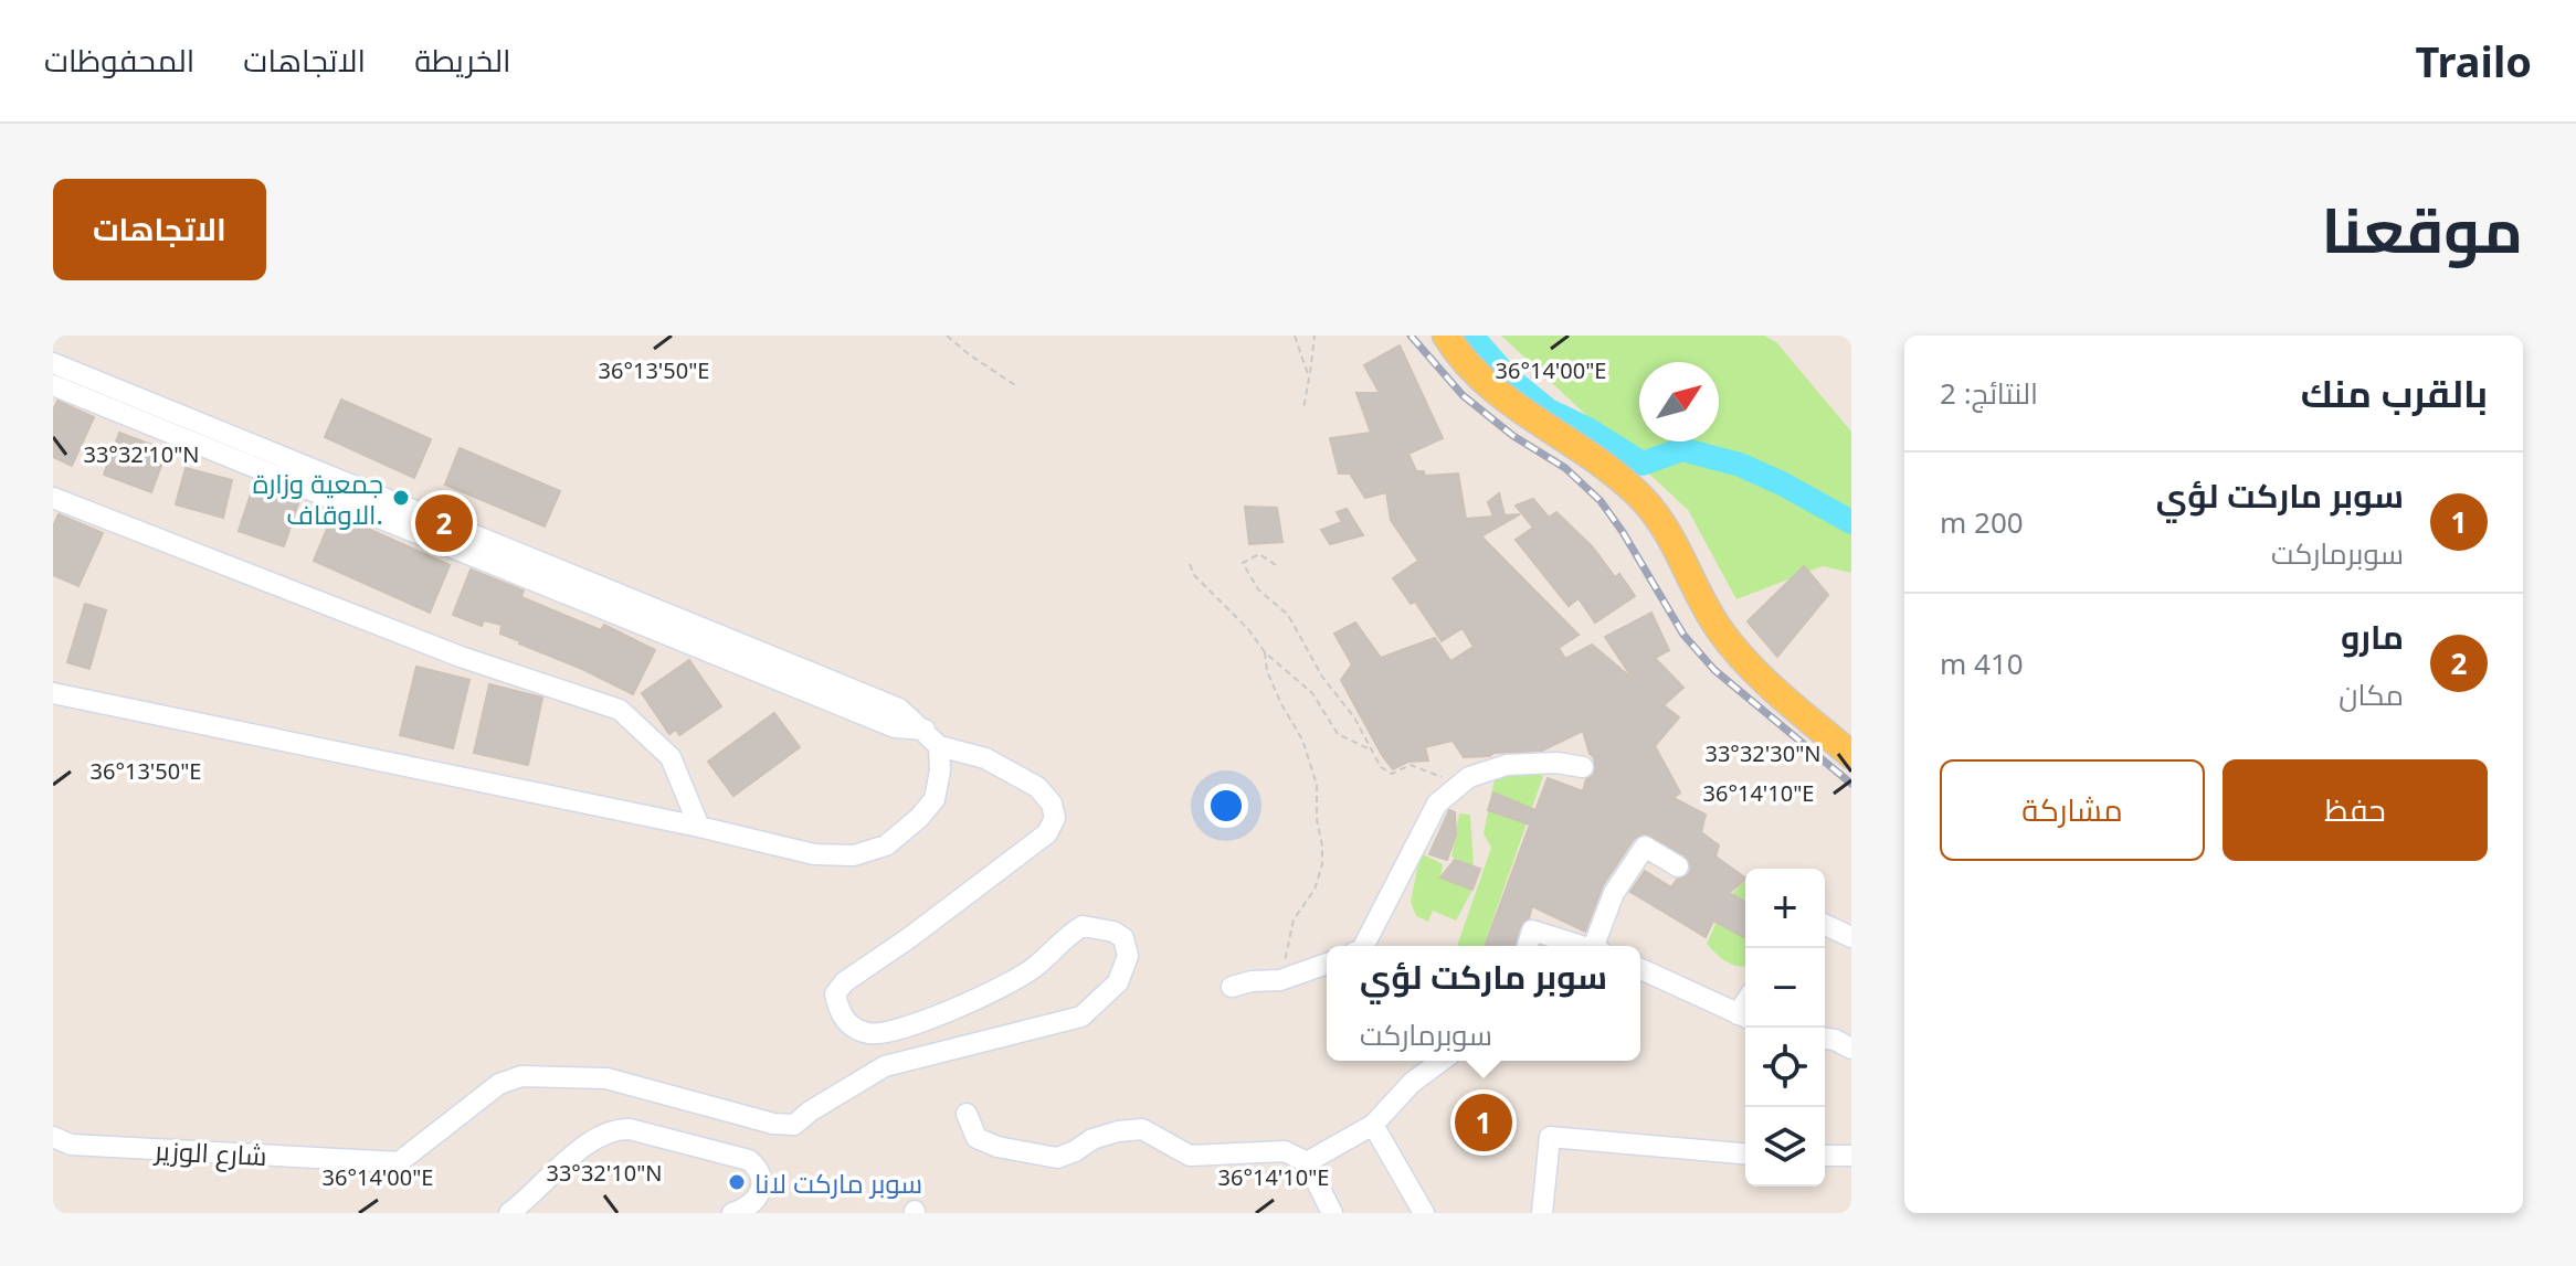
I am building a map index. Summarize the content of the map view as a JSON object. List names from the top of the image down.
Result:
{
  "streets": {
    "street": ["شارع الوزير"]
  },
  "places": ["جمعية وزارة الاوقاف.", "سوبر ماركت لانا"],
  "north": "top right",
  "page": {
    "header": "Trailo",
    "nav": ["الخريطة", "الاتجاهات", "المحفوظات"],
    "title": "موقعنا",
    "buttons": [
      "الاتجاهات",
      ["حفظ", "مشاركة"]
    ],
    "heading": ["بالقرب منك", "النتائج: 2"],
    "list": [
      {
        "mark": "1",
        "name": "سوبر ماركت لؤي",
        "note": "سوبرماركت",
        "value": "200 m"
      },
      {
        "mark": "2",
        "name": "مارو",
        "note": "مكان",
        "value": "410 m"
      }
    ],
    "pins": ["2", "1"],
    "map_buttons": ["+", "−"],
    "popup": ["سوبر ماركت لؤي", "سوبرماركت"]
  },
  "coordinates": [
    "36°14'00\"E",
    "36°13'50\"E",
    "33°32'10\"N",
    "33°32'30\"N",
    "36°14'10\"E"
  ]
}
